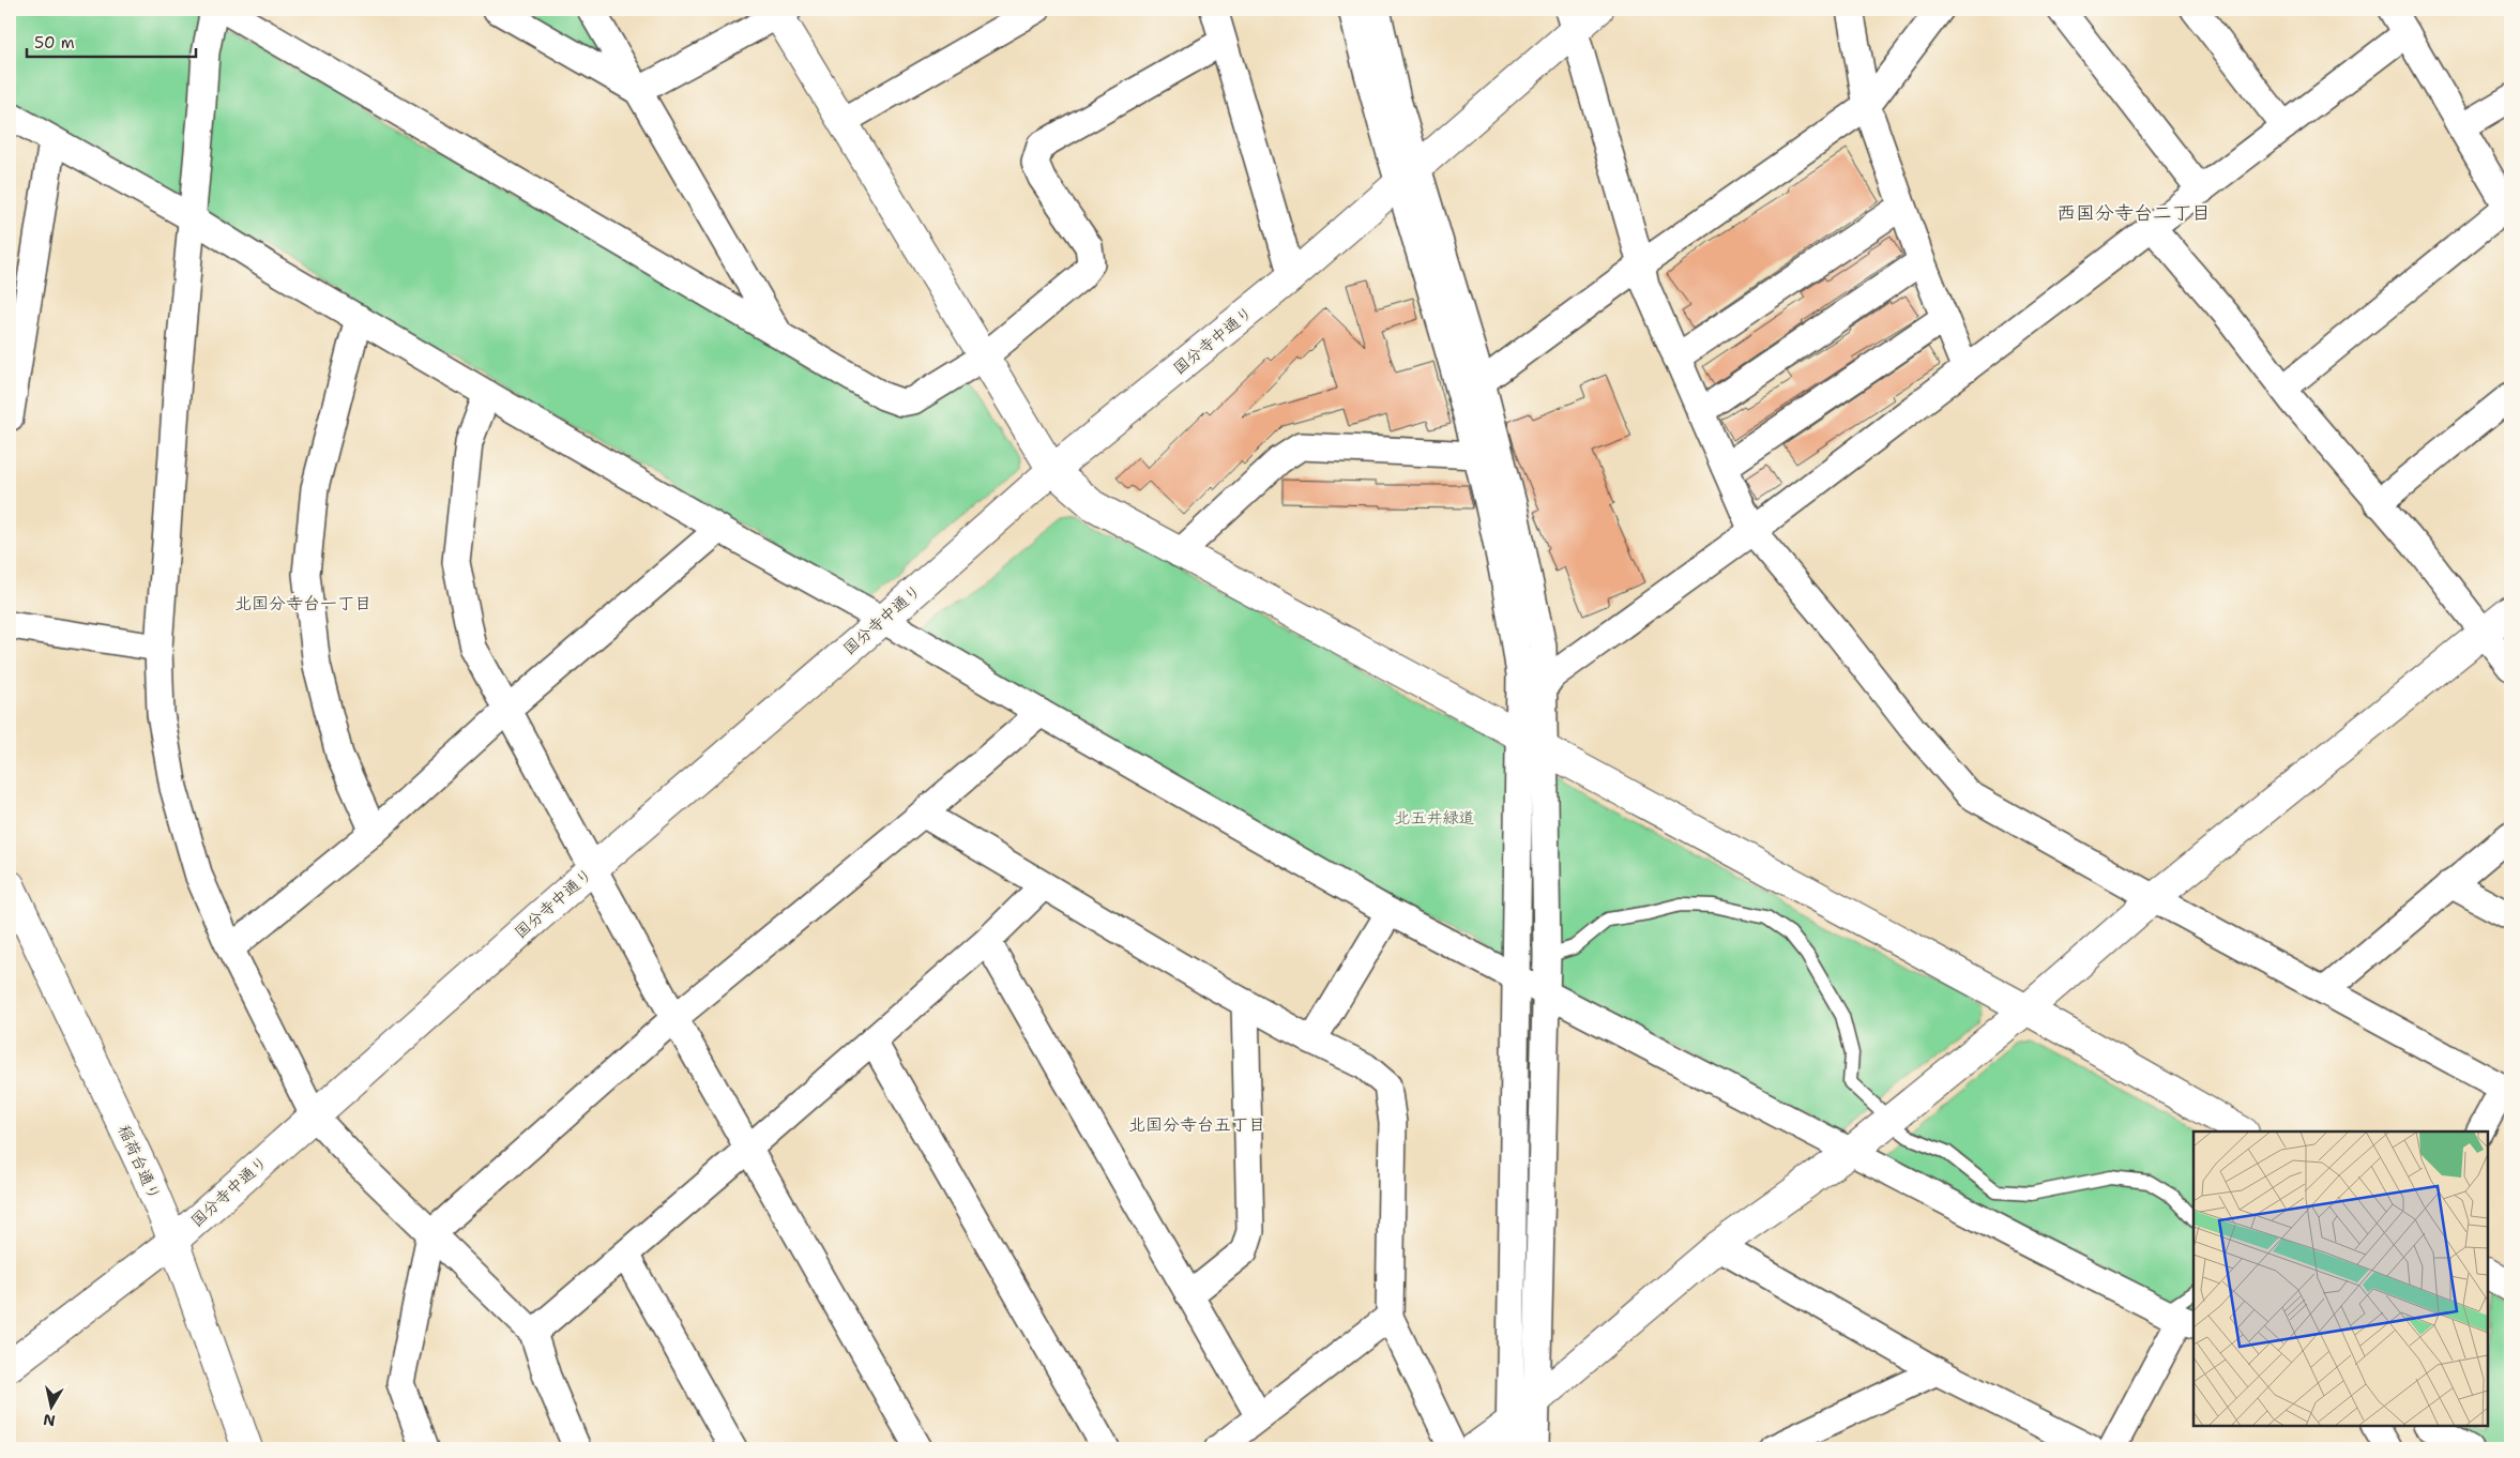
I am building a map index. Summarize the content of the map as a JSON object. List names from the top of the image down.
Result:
{
  "streets": {
    "street": ["国分寺中通り", "稲荷台通り"]
  },
  "crossings": [
    ["国分寺中通り", "稲荷台通り"]
  ],
  "districts": ["西国分寺台二丁目", "北国分寺台一丁目", "北国分寺台五丁目"],
  "parks": ["北五井緑道"],
  "scale_bar": "50 m",
  "north": "bottom"
}
